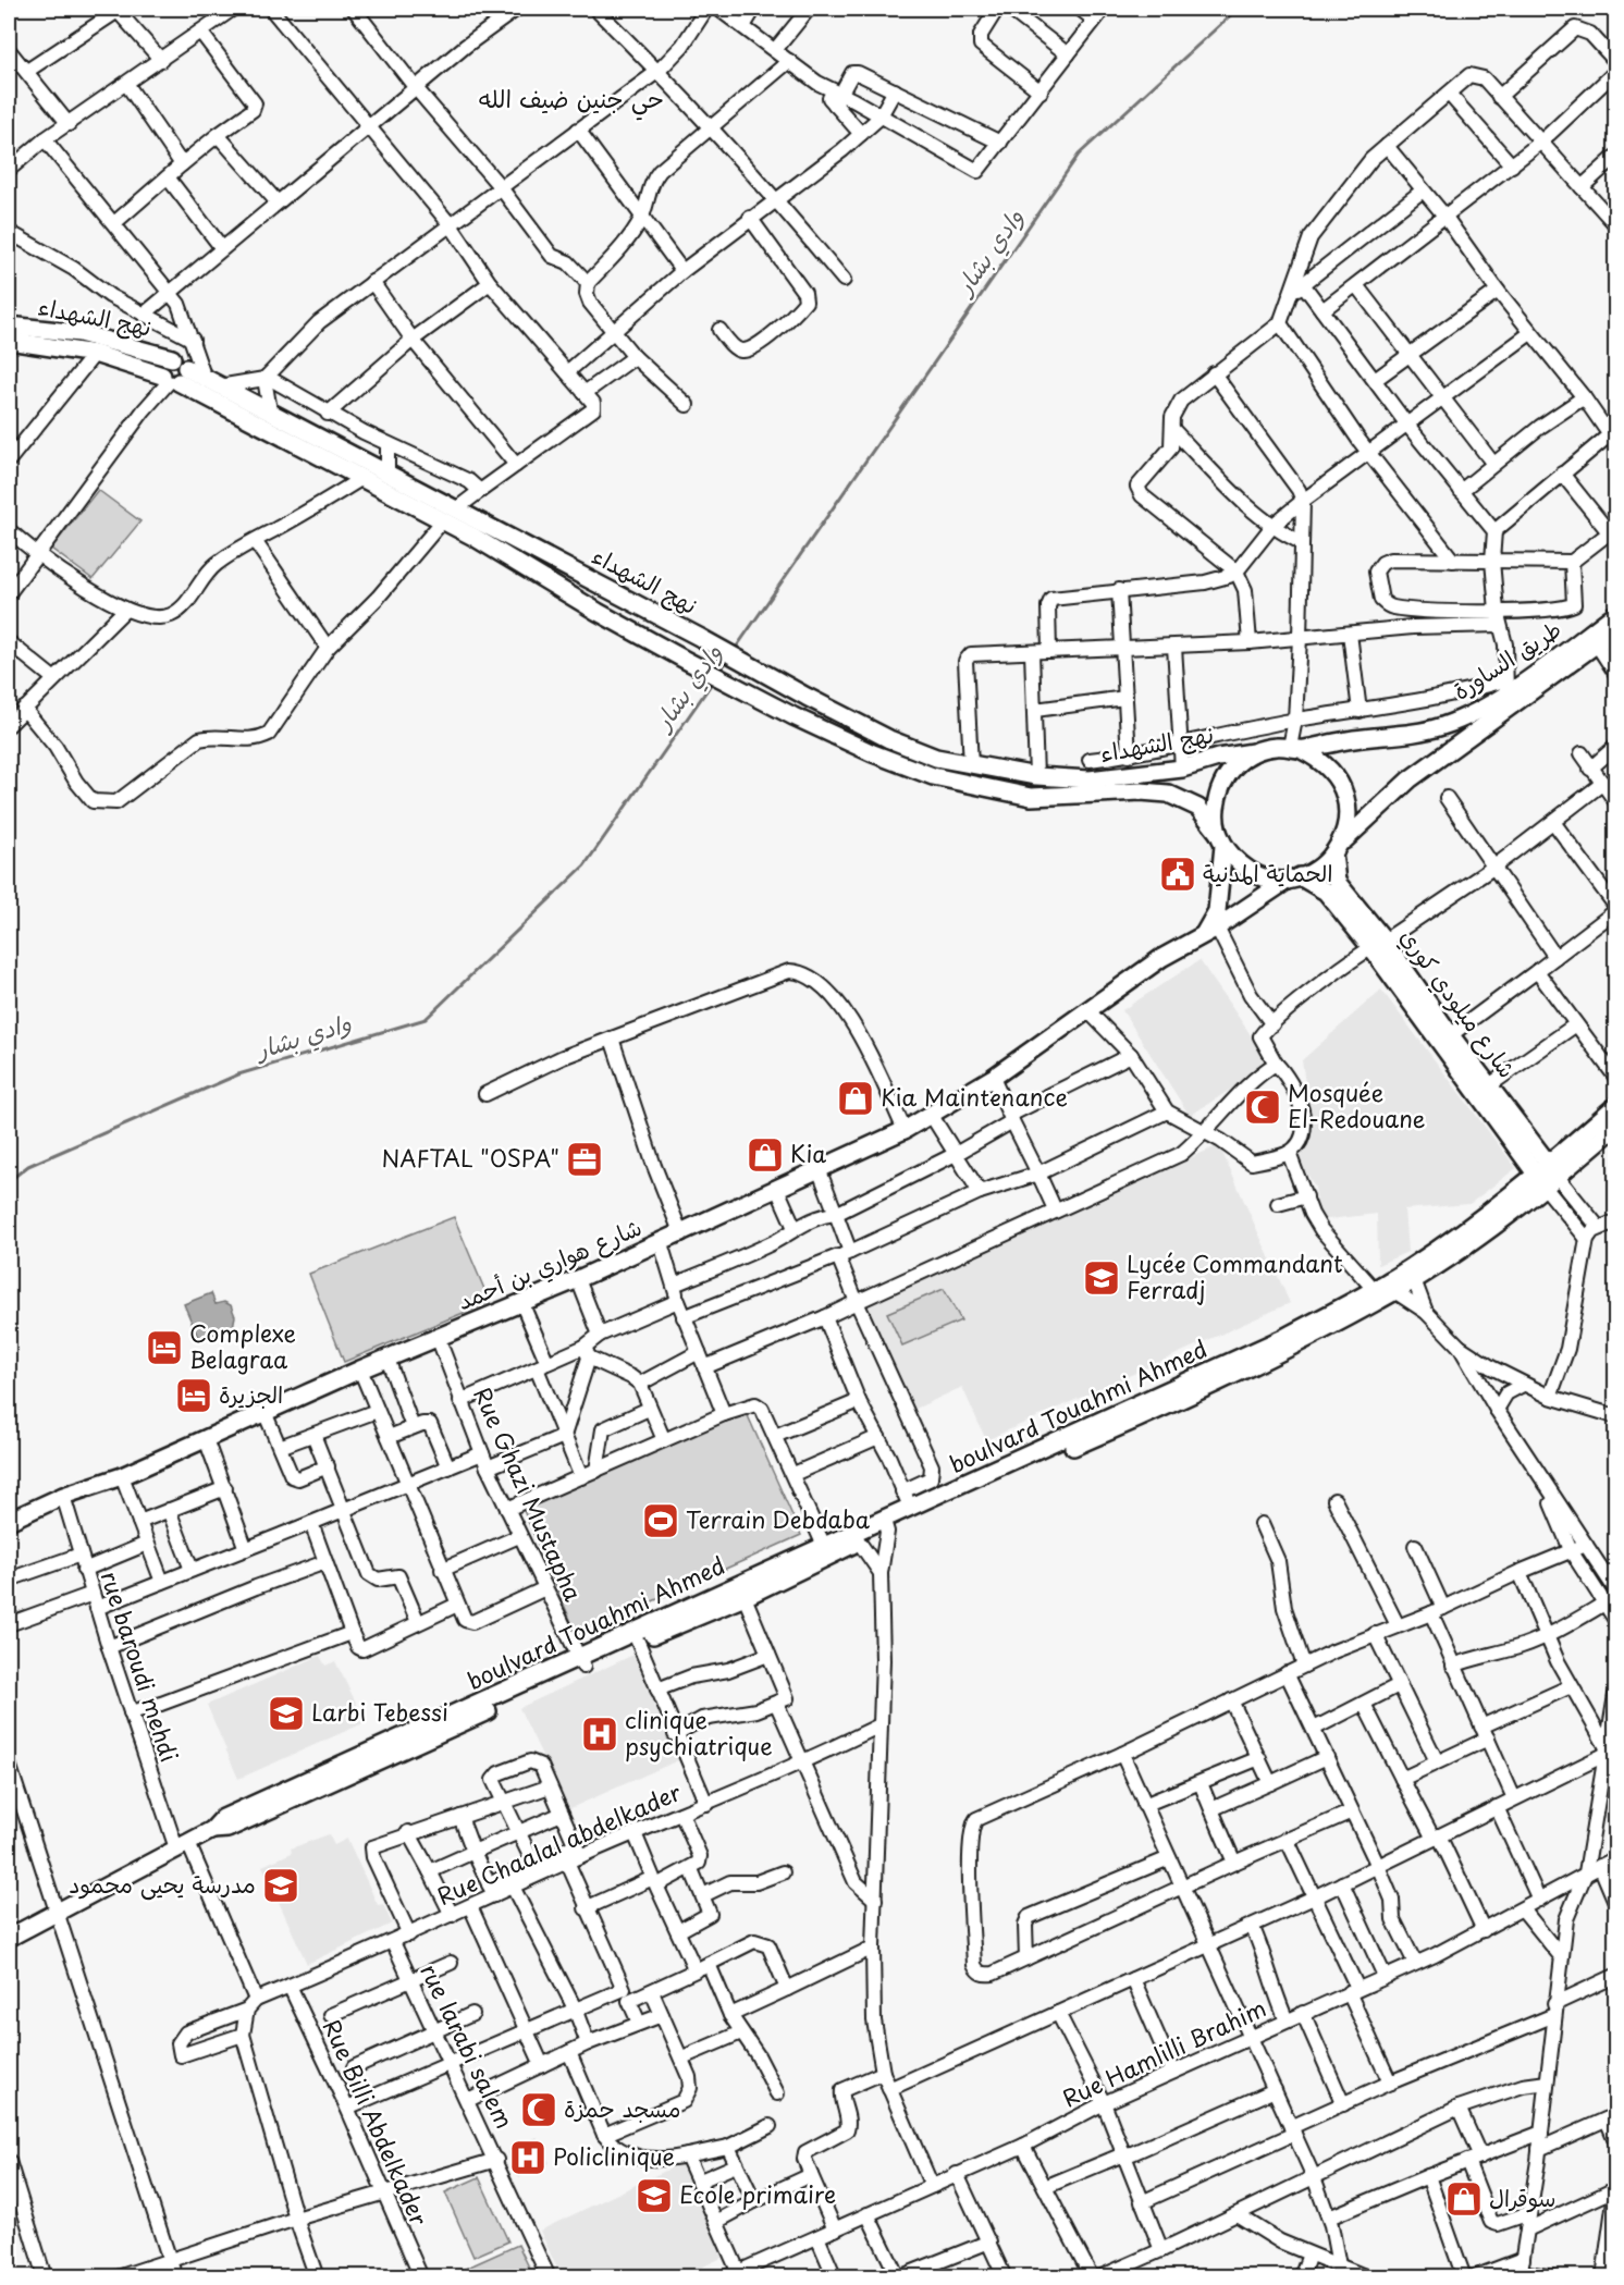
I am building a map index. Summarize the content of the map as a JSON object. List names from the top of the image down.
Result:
{
  "streets": {
    "main road": [
      "نهج الشهداء",
      "طريق الساورة",
      "شارع ميلودي كوري",
      "شارع هواري بن أحمد",
      "boulvard Touahmi Ahmed"
    ],
    "street": [
      "Rue Ghazi Mustapha",
      "rue baroudi mehdi",
      "Rue Chaalal abdelkader",
      "rue larabi salem",
      "Rue Hamlilli Brahim",
      "Rue Billi Abdelkader"
    ]
  },
  "crossings": [
    ["نهج الشهداء", "طريق الساورة"],
    ["نهج الشهداء", "شارع ميلودي كوري"],
    ["طريق الساورة", "شارع ميلودي كوري"],
    ["شارع ميلودي كوري", "boulvard Touahmi Ahmed"],
    ["شارع هواري بن أحمد", "Rue Ghazi Mustapha"],
    ["شارع هواري بن أحمد", "rue baroudi mehdi"],
    ["boulvard Touahmi Ahmed", "Rue Ghazi Mustapha"],
    ["boulvard Touahmi Ahmed", "rue baroudi mehdi"],
    ["rue baroudi mehdi", "Rue Chaalal abdelkader"],
    ["Rue Chaalal abdelkader", "rue larabi salem"],
    ["Rue Chaalal abdelkader", "Rue Billi Abdelkader"]
  ],
  "districts": ["حي جنين ضيف الله"],
  "water": ["وادي بشار"],
  "places": {
    "public building": ["الحماية المدنية"],
    "shop": ["Kia Maintenance", "Kia", "سوقرال"],
    "mosque": ["Mosquée El-Redouane", "مسجد حمزة"],
    "office": ["NAFTAL \"OSPA\""],
    "school or university": [
      "Lycée Commandant Ferradj",
      "Larbi Tebessi",
      "مدرسة يحيى محمود",
      "Ecole primaire"
    ],
    "hotel": ["Complexe Belagraa", "الجزيرة"],
    "sports": ["Terrain Debdaba"],
    "hospital": ["clinique psychiatrique", "Policlinique"]
  }
}
